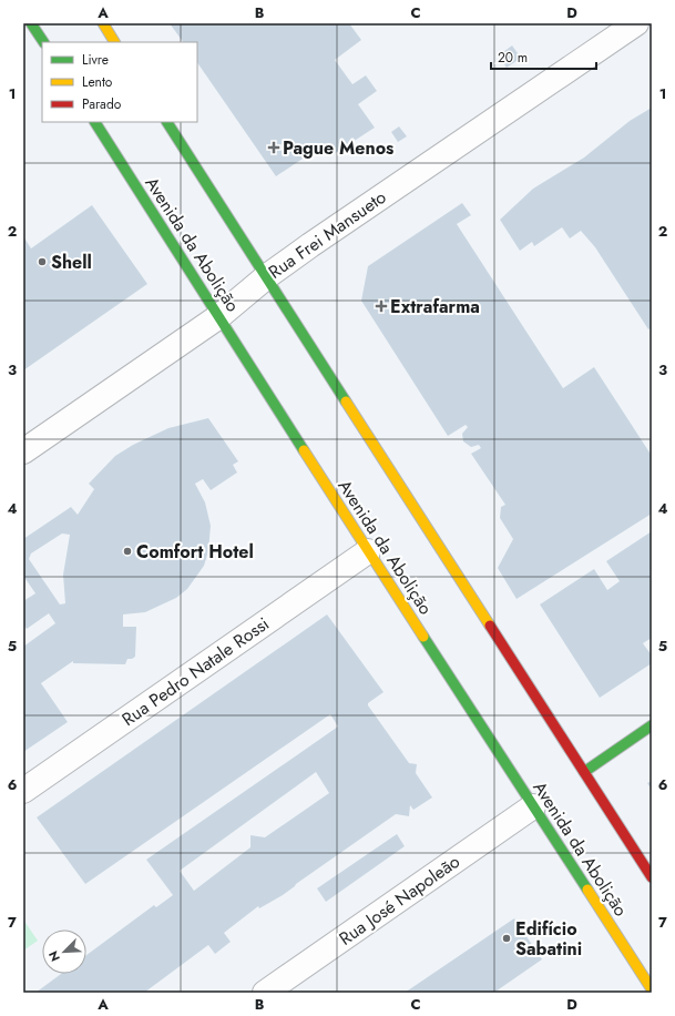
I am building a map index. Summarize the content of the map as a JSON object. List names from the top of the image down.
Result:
{
  "streets": {
    "main road": ["Avenida da Abolição"],
    "street": ["Rua Frei Mansueto", "Rua Pedro Natale Rossi", "Rua José Napoleão"]
  },
  "crossings": [
    ["Rua Frei Mansueto", "Avenida da Abolição"],
    ["Avenida da Abolição", "Rua Pedro Natale Rossi"],
    ["Avenida da Abolição", "Rua José Napoleão"]
  ],
  "places": {
    "health": ["Pague Menos", "Extrafarma"],
    "other": ["Shell", "Comfort Hotel", "Edifício Sabatini"]
  },
  "legend": ["Livre", "Lento", "Parado"],
  "scale_bar": "20 m",
  "north": "bottom left",
  "grid": {
    "columns": [
      "A",
      "B",
      "C",
      "D"
    ],
    "rows": [
      "1",
      "2",
      "3",
      "4",
      "5",
      "6",
      "7"
    ]
  }
}
